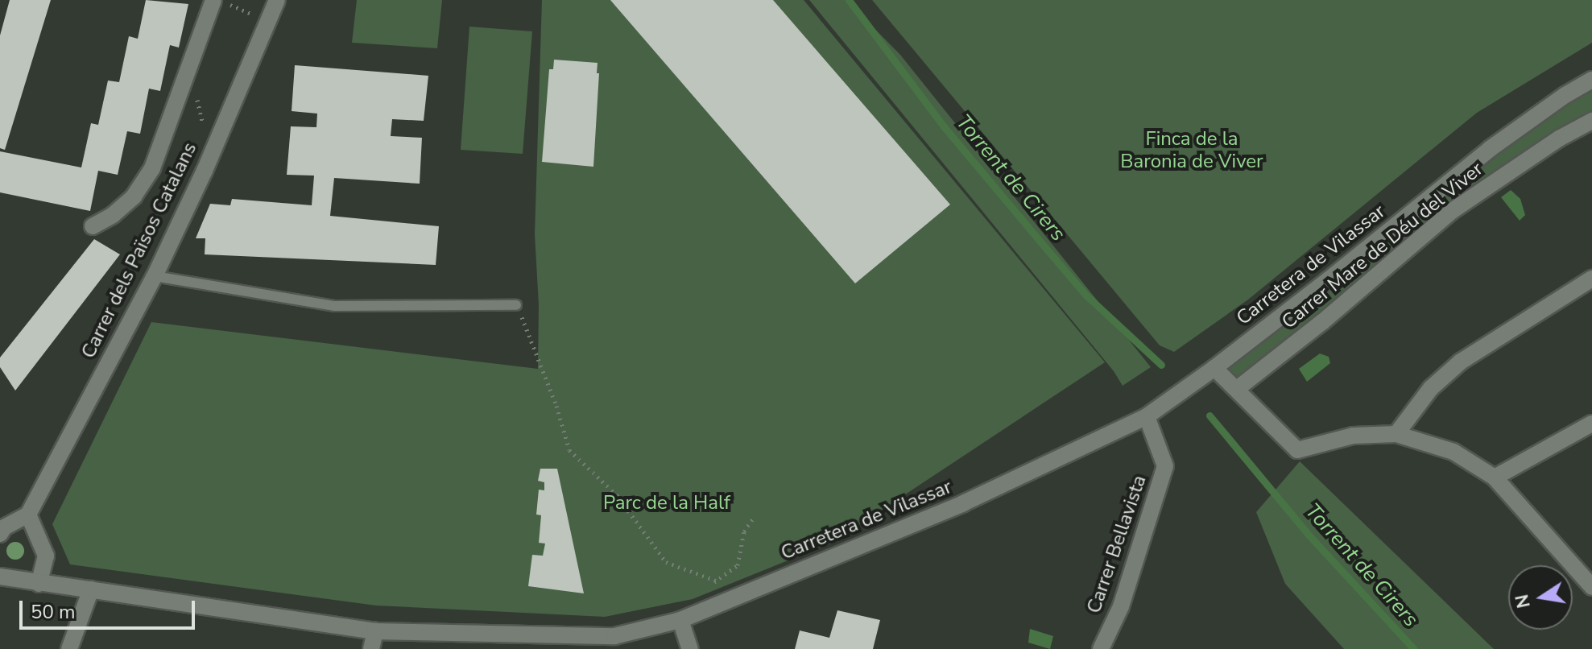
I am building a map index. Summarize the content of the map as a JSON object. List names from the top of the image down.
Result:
{
  "streets": {
    "street": [
      "Carrer Mare de Déu del Viver",
      "Carrer dels Països Catalans",
      "Carretera de Vilassar",
      "Carrer Bellavista"
    ]
  },
  "crossings": [
    ["Carretera de Vilassar", "Carrer Bellavista"]
  ],
  "water": ["Torrent de Cirers"],
  "parks": ["Finca de la Baronia de Viver", "Parc de la Half"],
  "scale_bar": "50 m",
  "north": "left"
}
